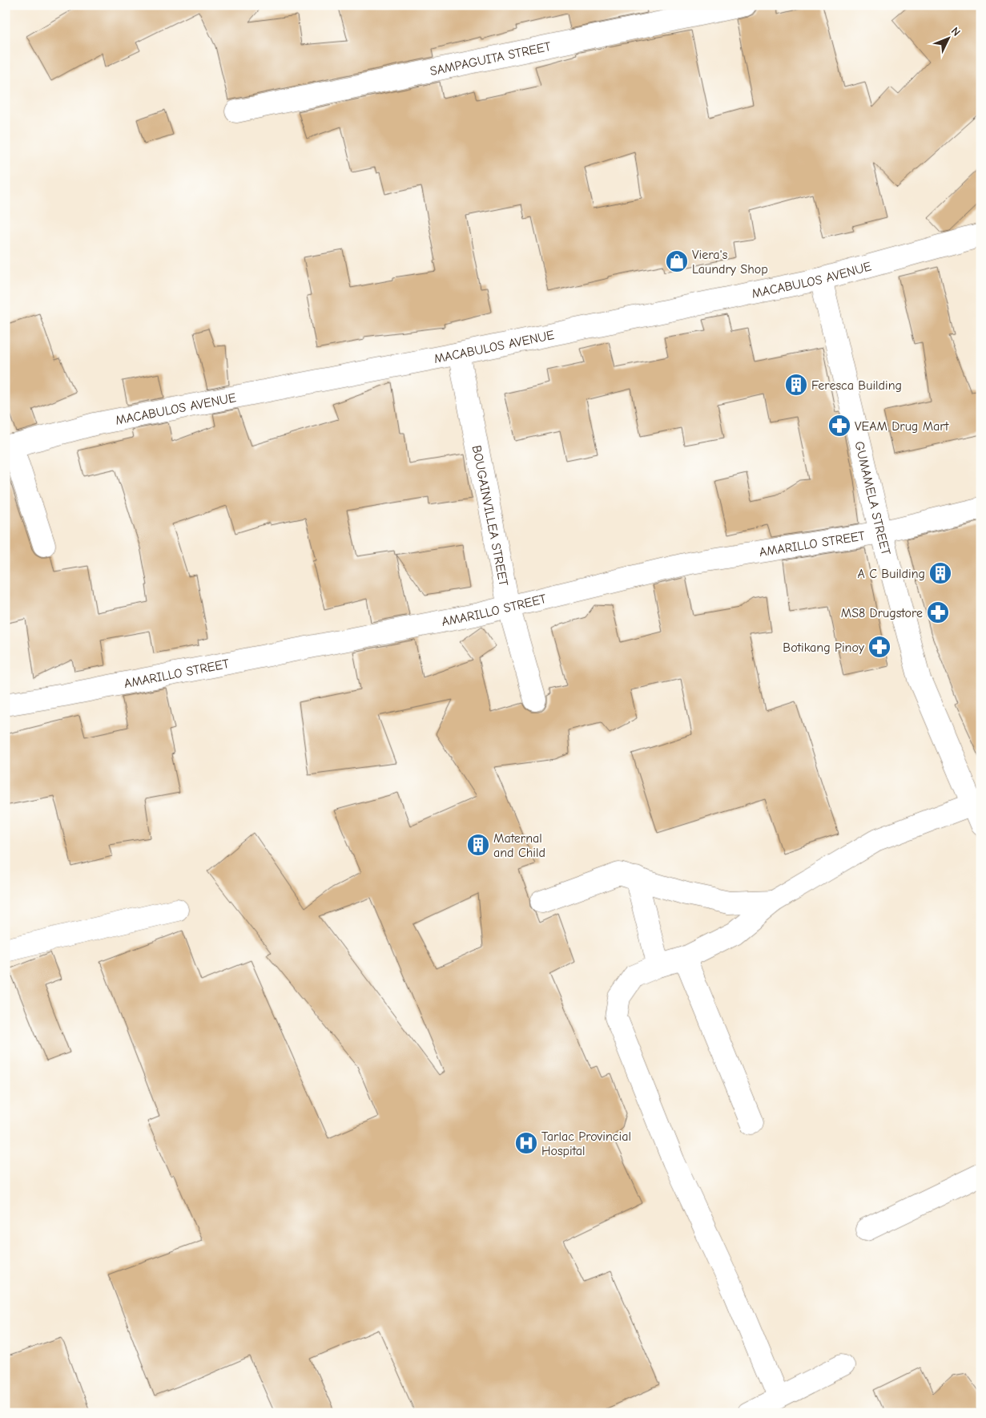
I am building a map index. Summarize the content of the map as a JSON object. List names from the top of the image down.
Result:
{
  "streets": {
    "street": [
      "SAMPAGUITA STREET",
      "MACABULOS AVENUE",
      "GUMAMELA STREET",
      "BOUGAINVILLEA STREET",
      "AMARILLO STREET"
    ]
  },
  "crossings": [
    ["MACABULOS AVENUE", "GUMAMELA STREET"],
    ["MACABULOS AVENUE", "BOUGAINVILLEA STREET"],
    ["GUMAMELA STREET", "AMARILLO STREET"],
    ["BOUGAINVILLEA STREET", "AMARILLO STREET"]
  ],
  "places": {
    "shop": ["Viera's Laundry Shop"],
    "building": ["Feresca Building", "A C Building", "Maternal and Child"],
    "pharmacy": ["VEAM Drug Mart", "MS8 Drugstore", "Botikang Pinoy"],
    "hospital": ["Tarlac Provincial Hospital"]
  },
  "north": "top right"
}
